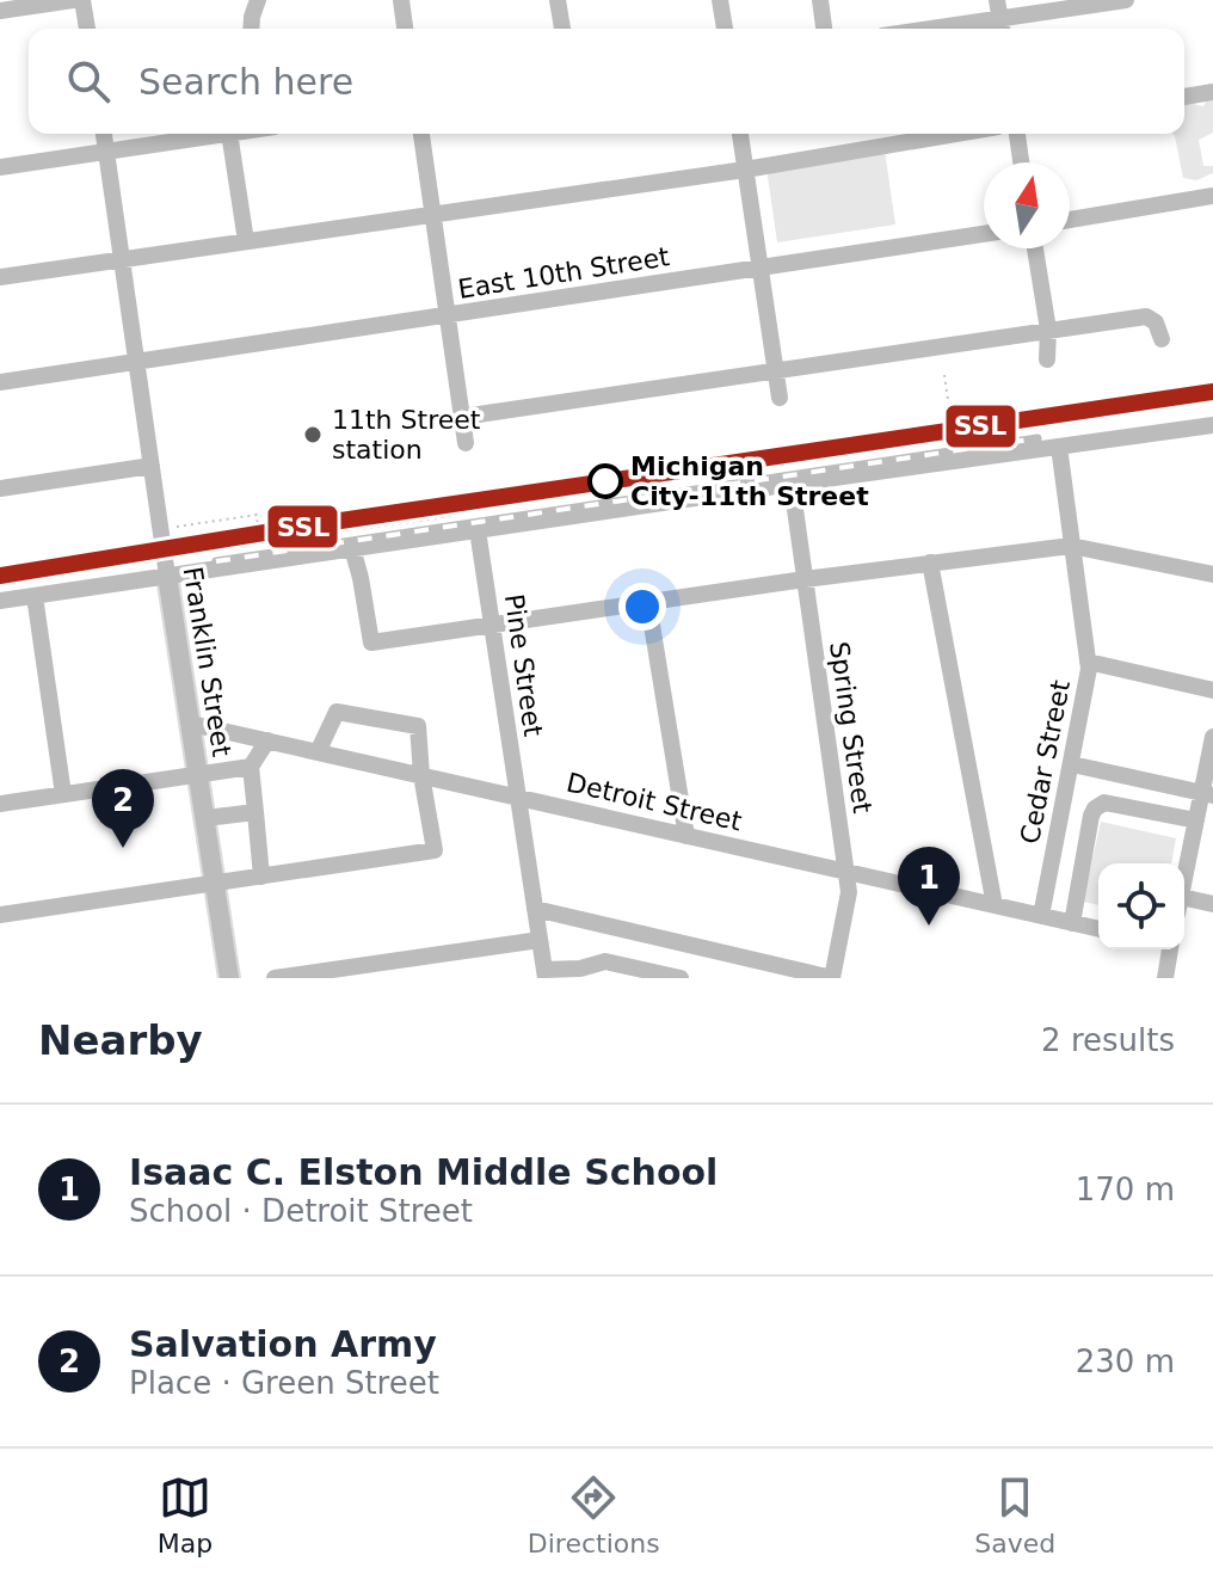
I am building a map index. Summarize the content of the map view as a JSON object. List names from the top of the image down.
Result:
{
  "streets": {
    "main road": ["Franklin Street"],
    "street": [
      "East 10th Street",
      "Pine Street",
      "Spring Street",
      "Cedar Street",
      "Detroit Street"
    ]
  },
  "crossings": [
    ["East 10th Street", "Franklin Street"],
    ["Franklin Street", "Detroit Street"],
    ["Pine Street", "Detroit Street"],
    ["Spring Street", "Detroit Street"],
    ["Cedar Street", "Detroit Street"]
  ],
  "places": ["11th Street station", "Michigan City-11th Street"],
  "lines": ["transit line SSL"],
  "north": "top",
  "page": {
    "search": "Search here",
    "pins": ["2", "1"],
    "heading": ["Nearby", "2 results"],
    "list": [
      {
        "mark": "1",
        "name": "Isaac C. Elston Middle School",
        "note": "School · Detroit Street",
        "value": "170 m"
      },
      {
        "mark": "2",
        "name": "Salvation Army",
        "note": "Place · Green Street",
        "value": "230 m"
      }
    ],
    "nav": ["Map", "Directions", "Saved"]
  }
}
